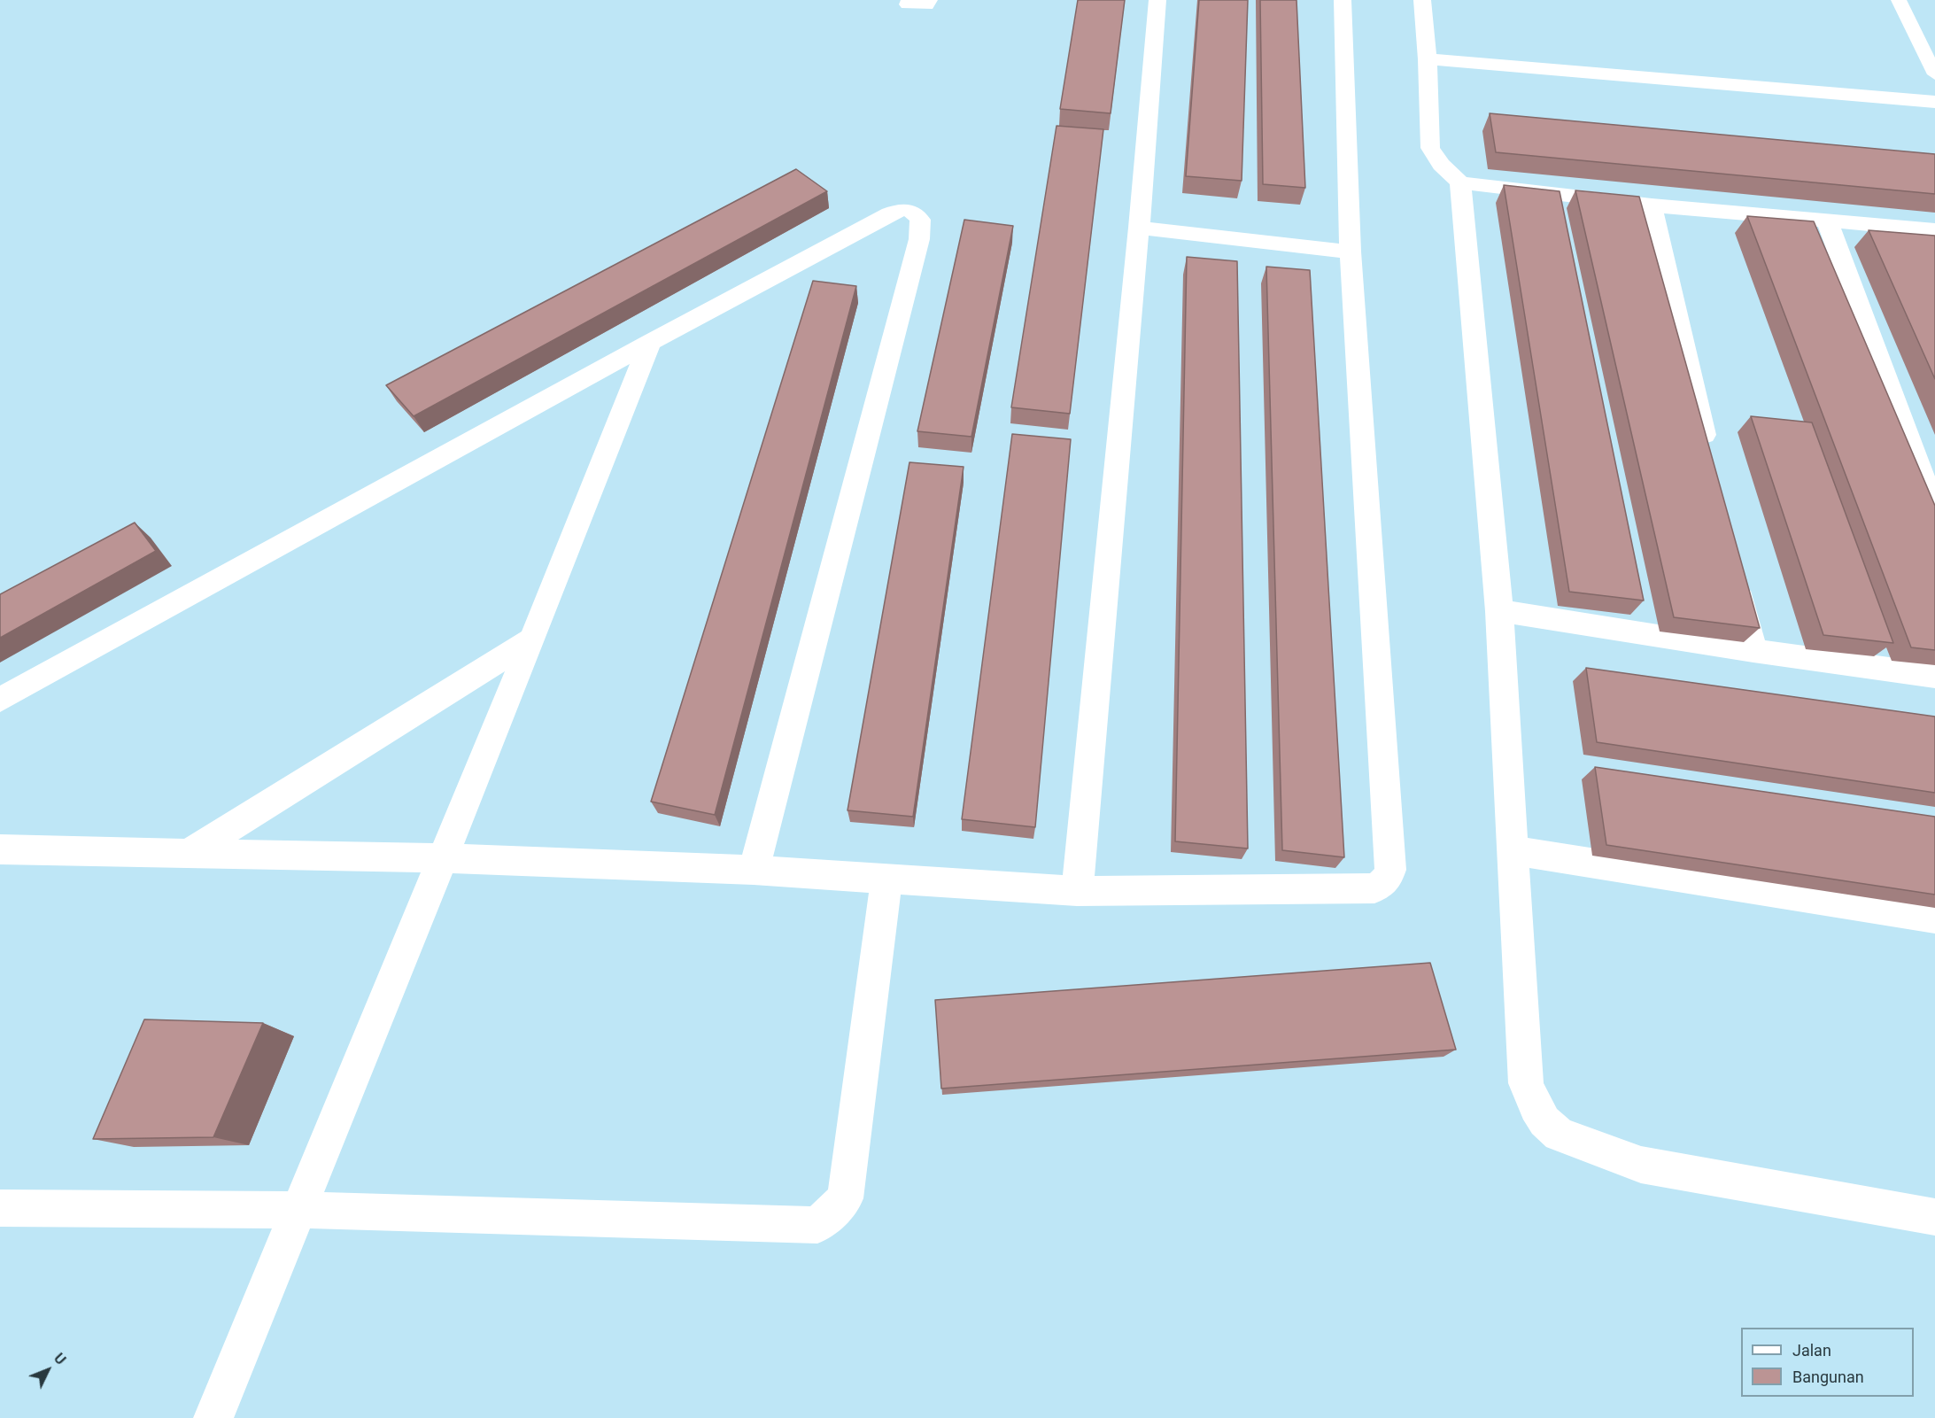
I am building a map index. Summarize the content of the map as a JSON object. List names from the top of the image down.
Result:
{
  "legend": ["Jalan", "Bangunan"],
  "north": "top right"
}
